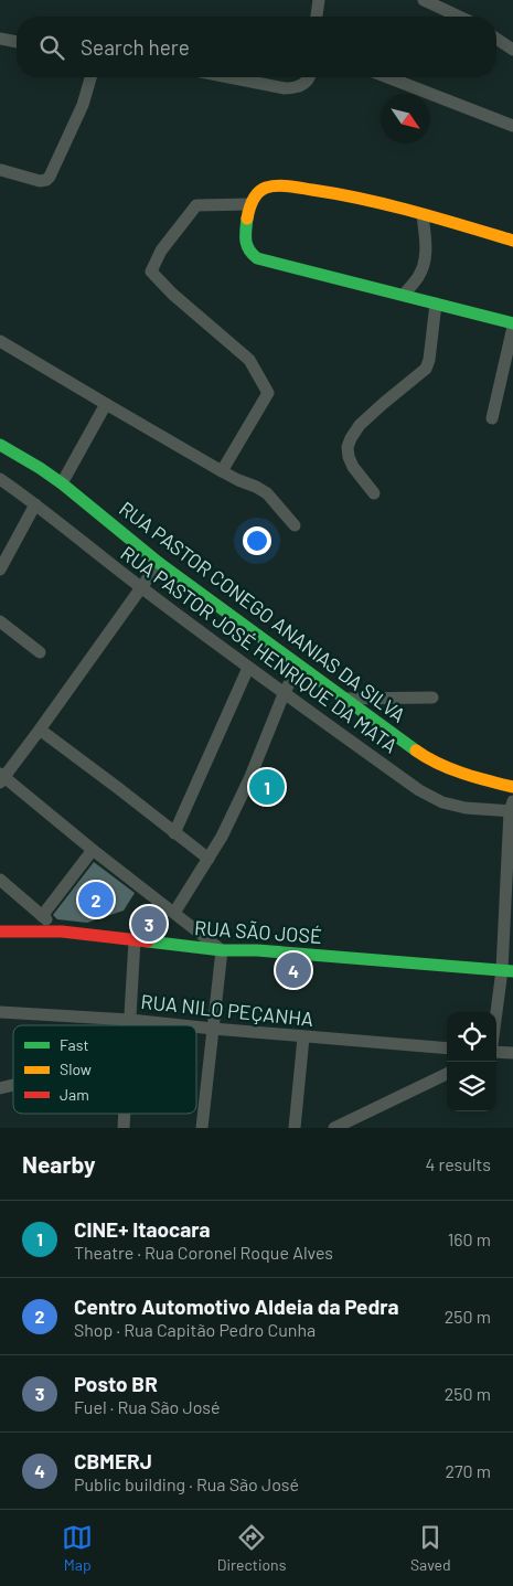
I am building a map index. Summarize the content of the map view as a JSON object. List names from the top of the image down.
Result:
{
  "streets": {
    "street": [
      "RUA PASTOR CONEGO ANANIAS DA SILVA",
      "RUA PASTOR JOSÉ HENRIQUE DA MATA",
      "RUA SÃO JOSÉ",
      "RUA NILO PEÇANHA"
    ]
  },
  "legend": ["Fast", "Slow", "Jam"],
  "north": "bottom right",
  "page": {
    "search": "Search here",
    "pins": [
      "1",
      "2",
      "3",
      "4"
    ],
    "heading": ["Nearby", "4 results"],
    "list": [
      {
        "mark": "1",
        "name": "CINE+ Itaocara",
        "note": "Theatre · Rua Coronel Roque Alves",
        "value": "160 m"
      },
      {
        "mark": "2",
        "name": "Centro Automotivo Aldeia da Pedra",
        "note": "Shop · Rua Capitão Pedro Cunha",
        "value": "250 m"
      },
      {
        "mark": "3",
        "name": "Posto BR",
        "note": "Fuel · Rua São José",
        "value": "250 m"
      },
      {
        "mark": "4",
        "name": "CBMERJ",
        "note": "Public building · Rua São José",
        "value": "270 m"
      }
    ],
    "nav": ["Map", "Directions", "Saved"]
  }
}
